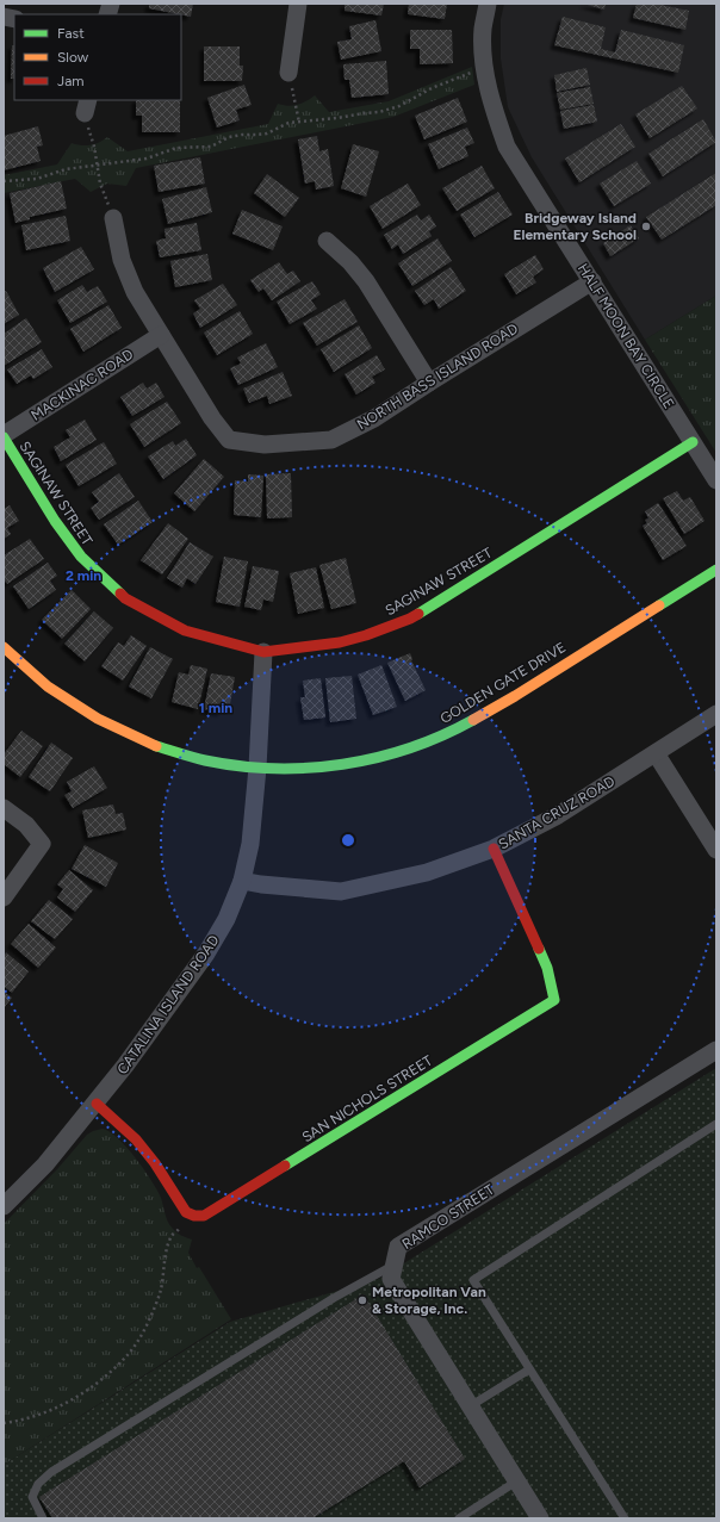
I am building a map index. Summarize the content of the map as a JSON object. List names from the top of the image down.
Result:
{
  "streets": {
    "street": [
      "HALF MOON BAY CIRCLE",
      "NORTH BASS ISLAND ROAD",
      "MACKINAC ROAD",
      "SAGINAW STREET",
      "GOLDEN GATE DRIVE",
      "SANTA CRUZ ROAD",
      "CATALINA ISLAND ROAD",
      "SAN NICHOLS STREET",
      "RAMCO STREET"
    ]
  },
  "crossings": [
    ["HALF MOON BAY CIRCLE", "NORTH BASS ISLAND ROAD"],
    ["HALF MOON BAY CIRCLE", "SAGINAW STREET"],
    ["NORTH BASS ISLAND ROAD", "MACKINAC ROAD"],
    ["MACKINAC ROAD", "SAGINAW STREET"],
    ["SAGINAW STREET", "CATALINA ISLAND ROAD"],
    ["GOLDEN GATE DRIVE", "CATALINA ISLAND ROAD"],
    ["SANTA CRUZ ROAD", "CATALINA ISLAND ROAD"],
    ["SANTA CRUZ ROAD", "SAN NICHOLS STREET"]
  ],
  "places": ["Bridgeway Island Elementary School", "Metropolitan Van & Storage, Inc."],
  "legend": ["Fast", "Slow", "Jam"],
  "rings": ["2 min", "1 min"]
}
